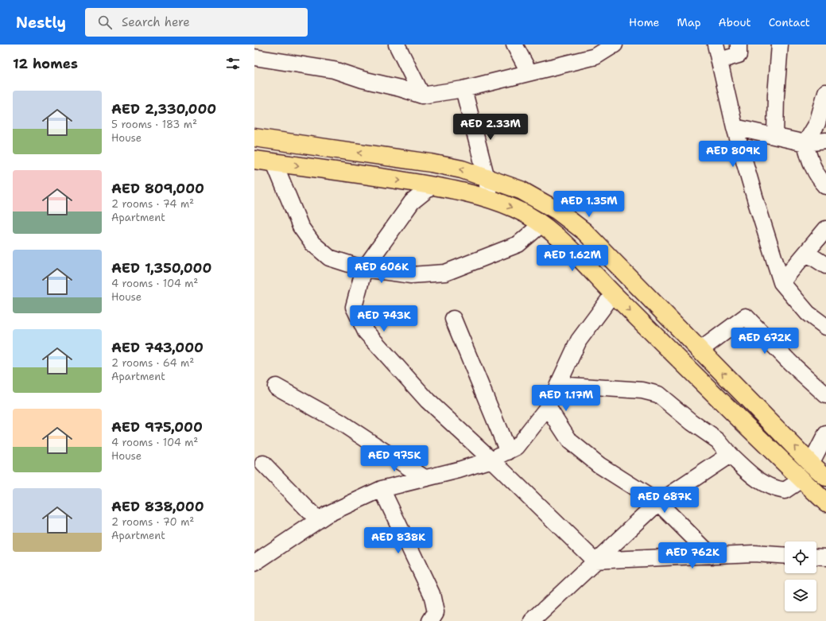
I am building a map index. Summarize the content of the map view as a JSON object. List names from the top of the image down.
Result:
{
  "page": {
    "header": "Nestly",
    "search": "Search here",
    "nav": [
      "Home",
      "Map",
      "About",
      "Contact"
    ],
    "heading": "12 homes",
    "list": [
      {
        "name": "AED 2,330,000",
        "note": "5 rooms · 183 m² · House"
      },
      {
        "name": "AED 809,000",
        "note": "2 rooms · 74 m² · Apartment"
      },
      {
        "name": "AED 1,350,000",
        "note": "4 rooms · 104 m² · House"
      },
      {
        "name": "AED 743,000",
        "note": "2 rooms · 64 m² · Apartment"
      },
      {
        "name": "AED 975,000",
        "note": "4 rooms · 104 m² · House"
      },
      {
        "name": "AED 838,000",
        "note": "2 rooms · 70 m² · Apartment"
      }
    ],
    "price": [
      "AED 2.33M",
      "AED 809K",
      "AED 1.35M",
      "AED 1.62M",
      "AED 606K",
      "AED 743K",
      "AED 672K",
      "AED 1.17M",
      "AED 975K",
      "AED 687K",
      "AED 838K",
      "AED 762K"
    ]
  }
}
